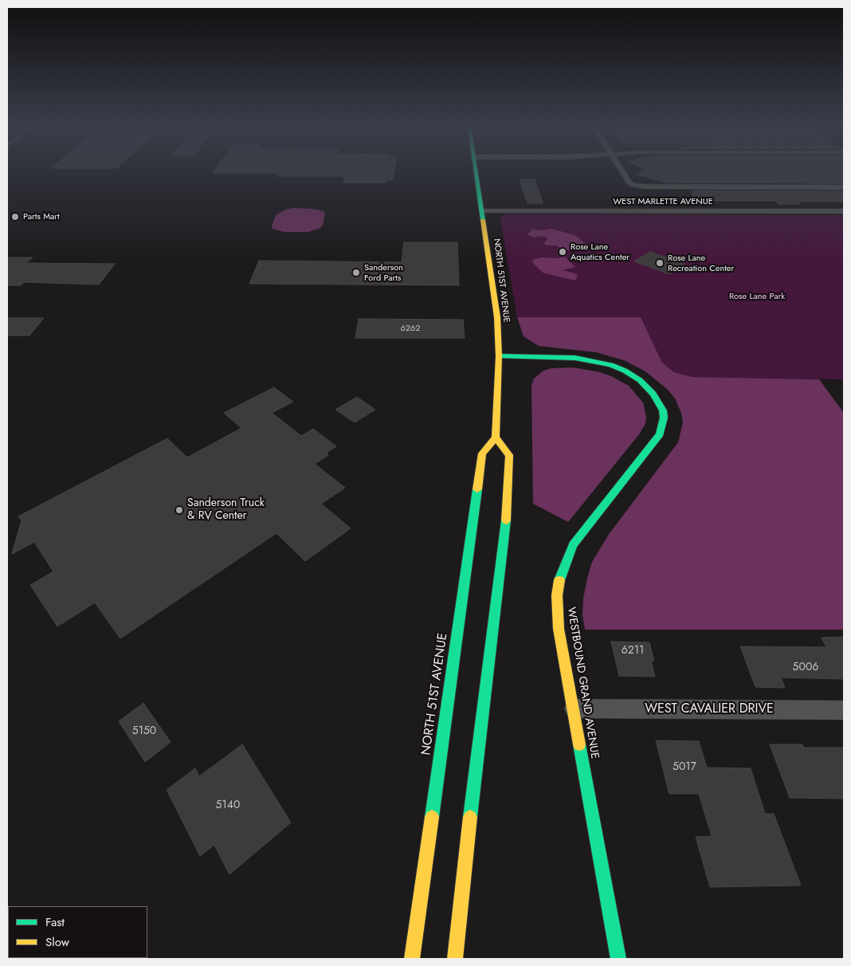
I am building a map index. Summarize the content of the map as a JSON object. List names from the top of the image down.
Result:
{
  "streets": {
    "main road": ["NORTH 51ST AVENUE", "WESTBOUND GRAND AVENUE"],
    "street": ["WEST MARLETTE AVENUE", "WEST CAVALIER DRIVE"]
  },
  "crossings": [
    ["WEST MARLETTE AVENUE", "NORTH 51ST AVENUE"],
    ["NORTH 51ST AVENUE", "WESTBOUND GRAND AVENUE"],
    ["WESTBOUND GRAND AVENUE", "WEST CAVALIER DRIVE"]
  ],
  "parks": ["Rose Lane Park"],
  "places": [
    "Parts Mart",
    "Rose Lane Aquatics Center",
    "Rose Lane Recreation Center",
    "Sanderson Ford Parts",
    "Sanderson Truck & RV Center"
  ],
  "house_numbers": [
    "6262",
    "6211",
    "5006",
    "5150",
    "5017",
    "5140"
  ],
  "legend": ["Fast", "Slow"]
}
